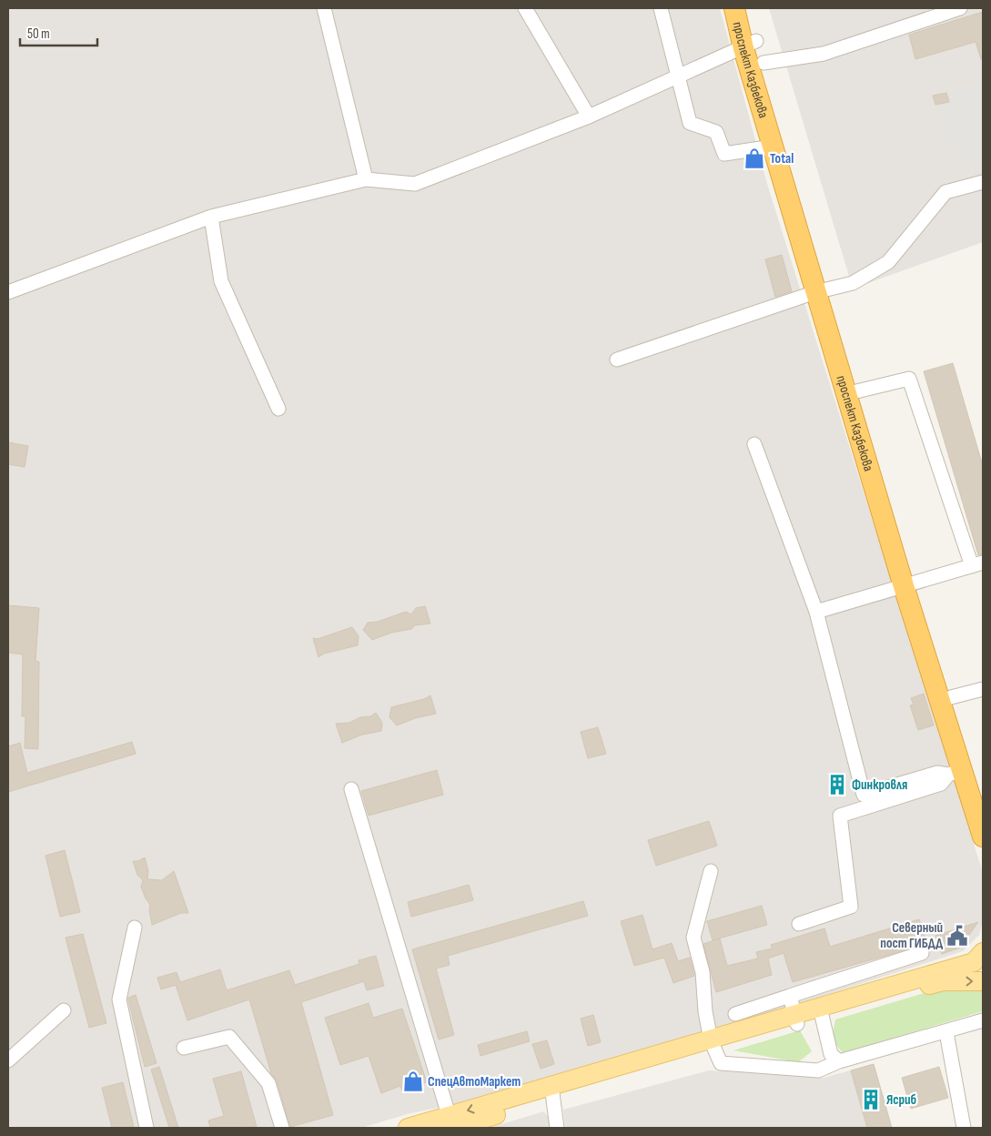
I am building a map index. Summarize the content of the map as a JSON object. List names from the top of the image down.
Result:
{
  "streets": {
    "highway": ["проспект Казбекова"]
  },
  "places": {
    "shop": ["Total", "СпецАвтоМаркет"],
    "building": ["Финкровля", "Ясриб"],
    "public building": ["Северный пост ГИБДД"]
  },
  "scale_bar": "50 m"
}
